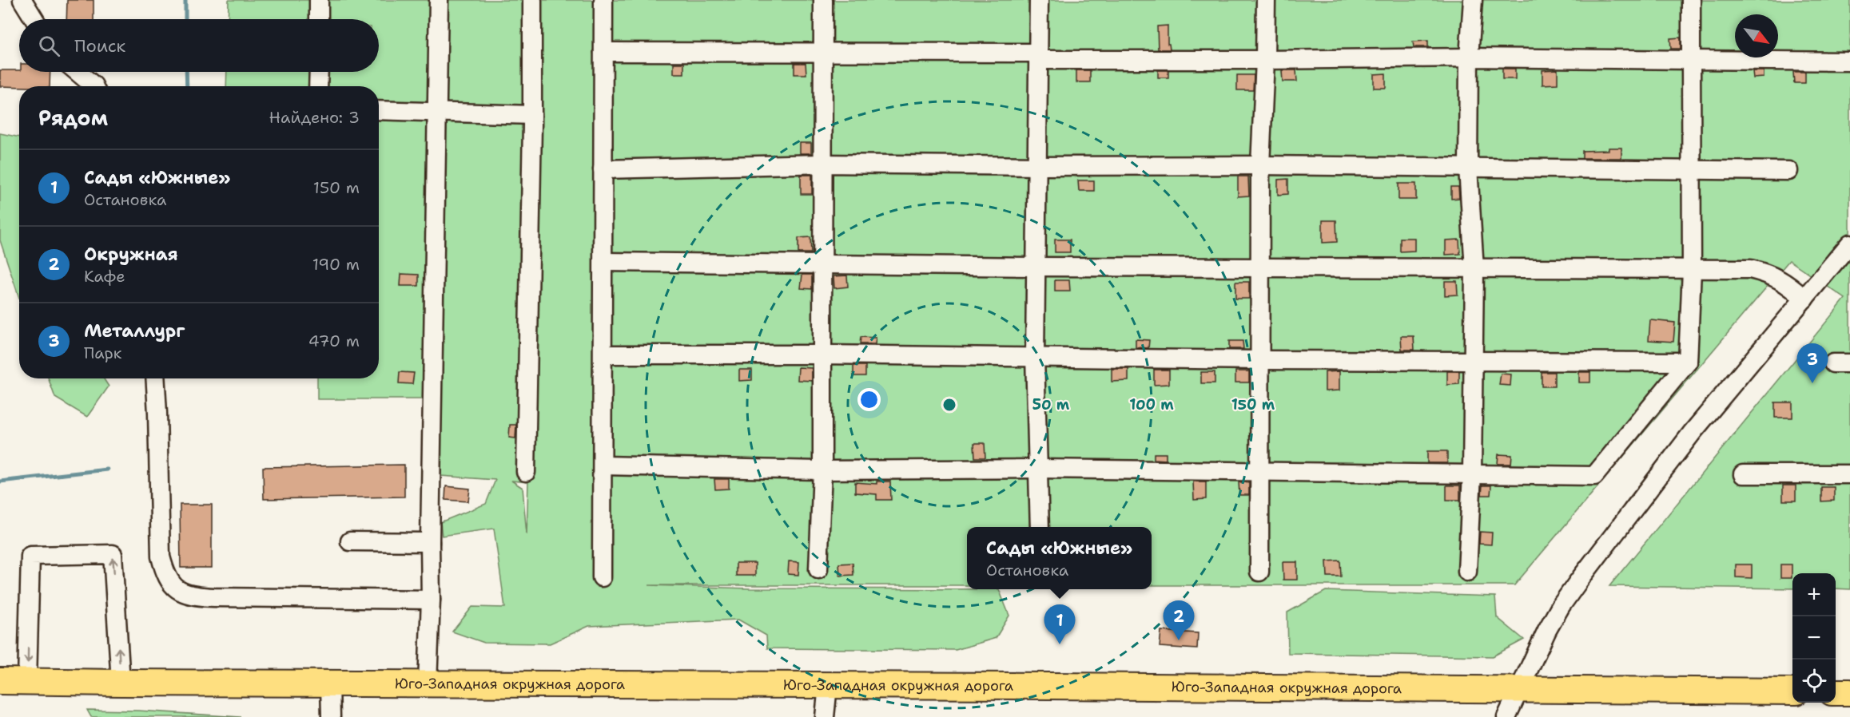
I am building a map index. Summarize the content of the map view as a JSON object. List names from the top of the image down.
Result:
{
  "streets": {
    "highway": ["Юго-Западная окружная дорога"]
  },
  "north": "bottom right",
  "page": {
    "search": "Поиск",
    "heading": ["Рядом", "Найдено: 3"],
    "list": [
      {
        "mark": "1",
        "name": "Сады «Южные»",
        "note": "Остановка",
        "value": "150 m"
      },
      {
        "mark": "2",
        "name": "Окружная",
        "note": "Кафе",
        "value": "190 m"
      },
      {
        "mark": "3",
        "name": "Металлург",
        "note": "Парк",
        "value": "470 m"
      }
    ],
    "pins": ["3", "2", "1"],
    "popup": ["Сады «Южные»", "Остановка"],
    "map_buttons": ["+", "−"]
  },
  "rings": ["50 m", "100 m", "150 m"]
}
